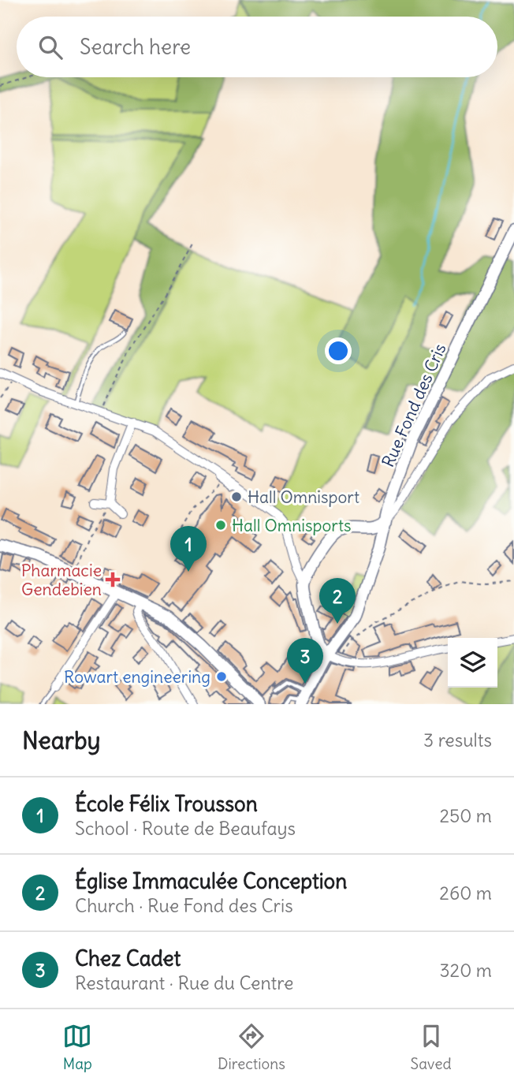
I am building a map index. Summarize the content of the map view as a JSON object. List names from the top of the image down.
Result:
{
  "streets": {
    "street": ["Rue Fond des Cris"]
  },
  "places": {
    "other": ["Hall Omnisport", "Hall Omnisports", "Rowart engineering"],
    "health": ["Pharmacie Gendebien"]
  },
  "page": {
    "search": "Search here",
    "pins": ["1", "2", "3"],
    "heading": ["Nearby", "3 results"],
    "list": [
      {
        "mark": "1",
        "name": "École Félix Trousson",
        "note": "School · Route de Beaufays",
        "value": "250 m"
      },
      {
        "mark": "2",
        "name": "Église Immaculée Conception",
        "note": "Church · Rue Fond des Cris",
        "value": "260 m"
      },
      {
        "mark": "3",
        "name": "Chez Cadet",
        "note": "Restaurant · Rue du Centre",
        "value": "320 m"
      }
    ],
    "nav": ["Map", "Directions", "Saved"]
  }
}
